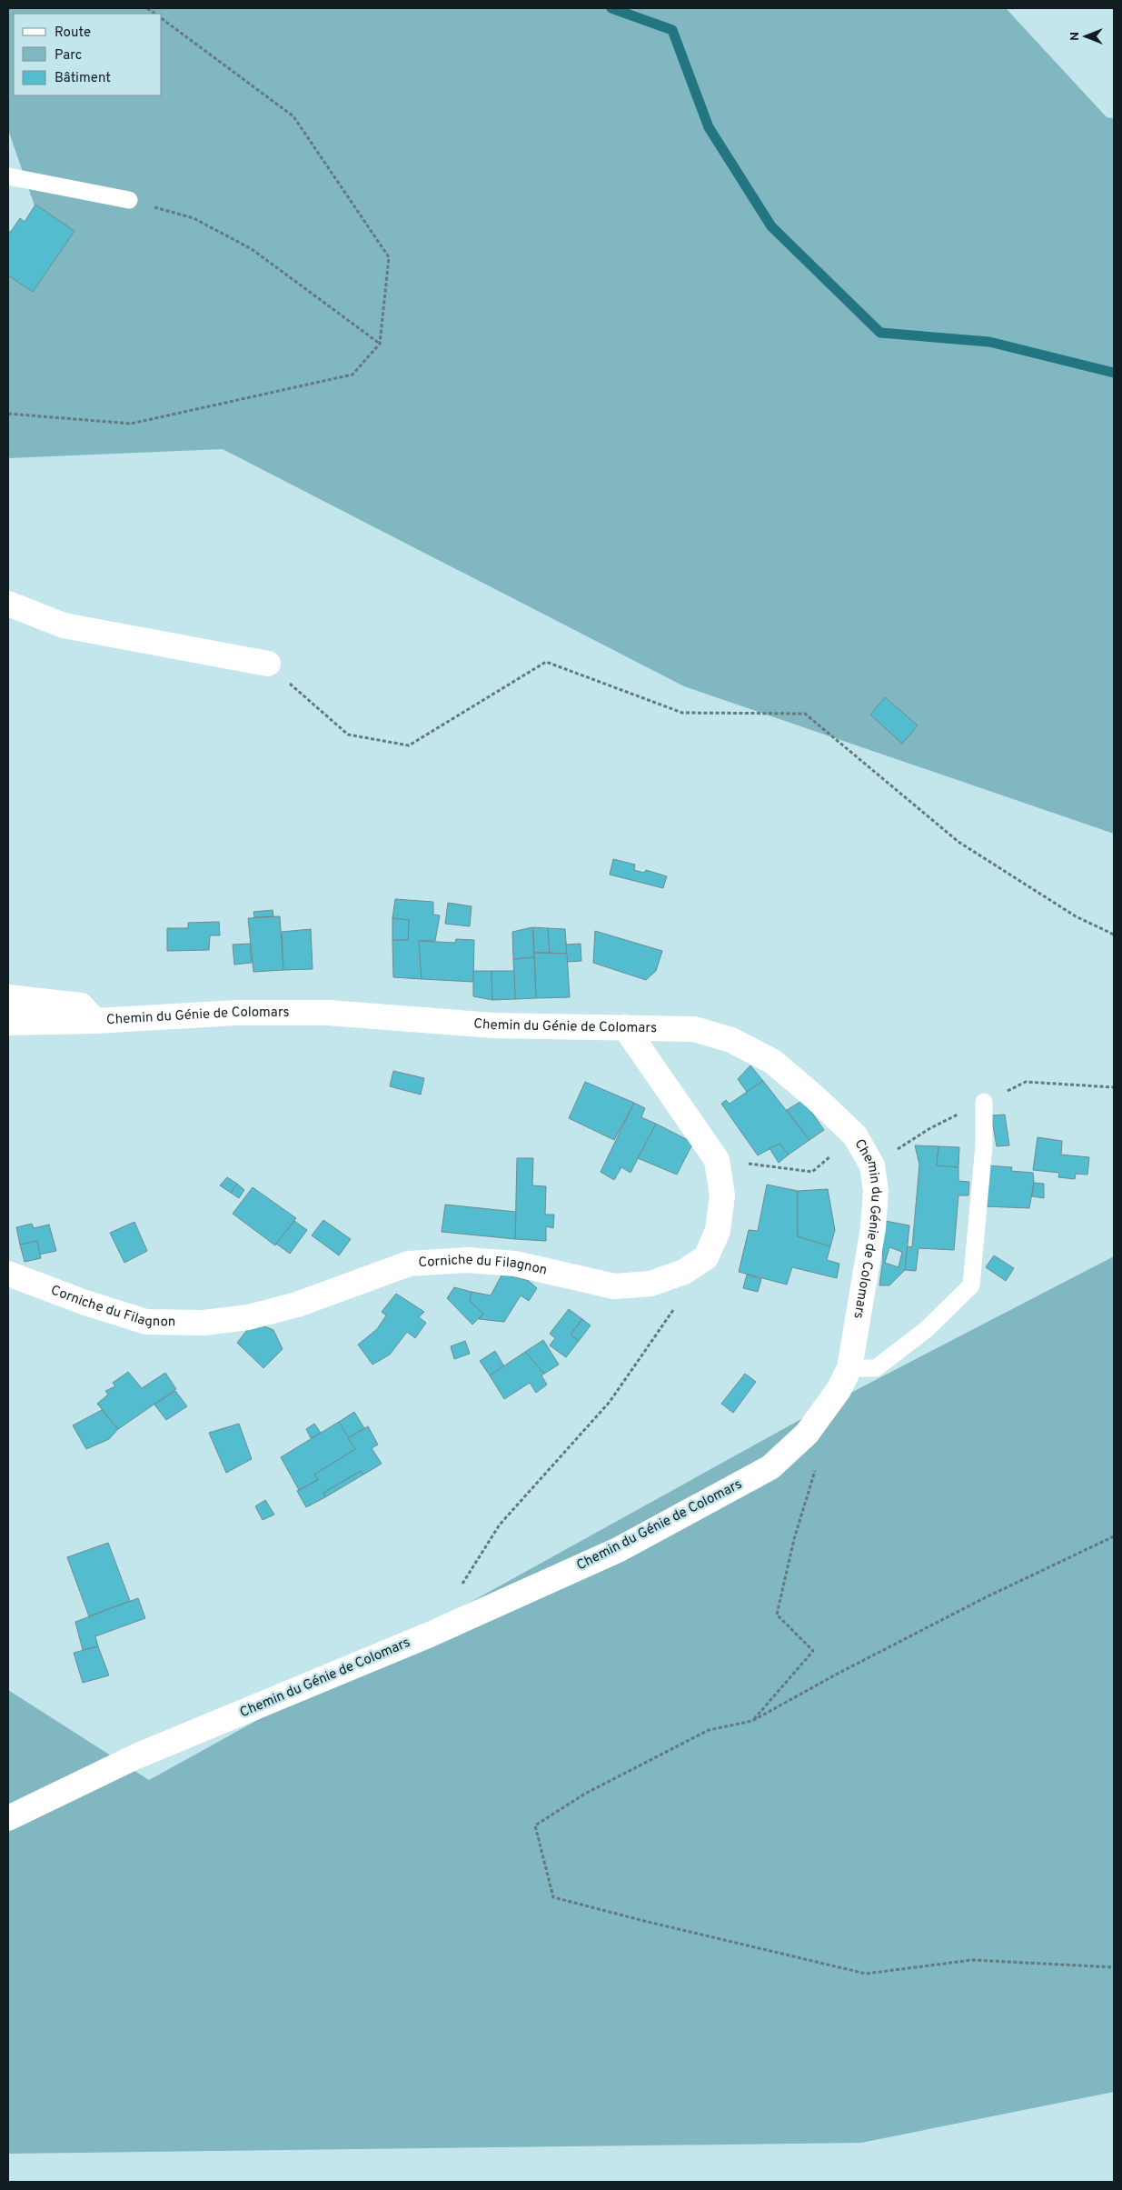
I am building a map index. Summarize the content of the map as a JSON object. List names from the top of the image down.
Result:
{
  "streets": {
    "street": ["Chemin du Génie de Colomars", "Corniche du Filagnon"]
  },
  "crossings": [
    ["Chemin du Génie de Colomars", "Corniche du Filagnon"]
  ],
  "legend": ["Route", "Parc", "Bâtiment"],
  "north": "left"
}
